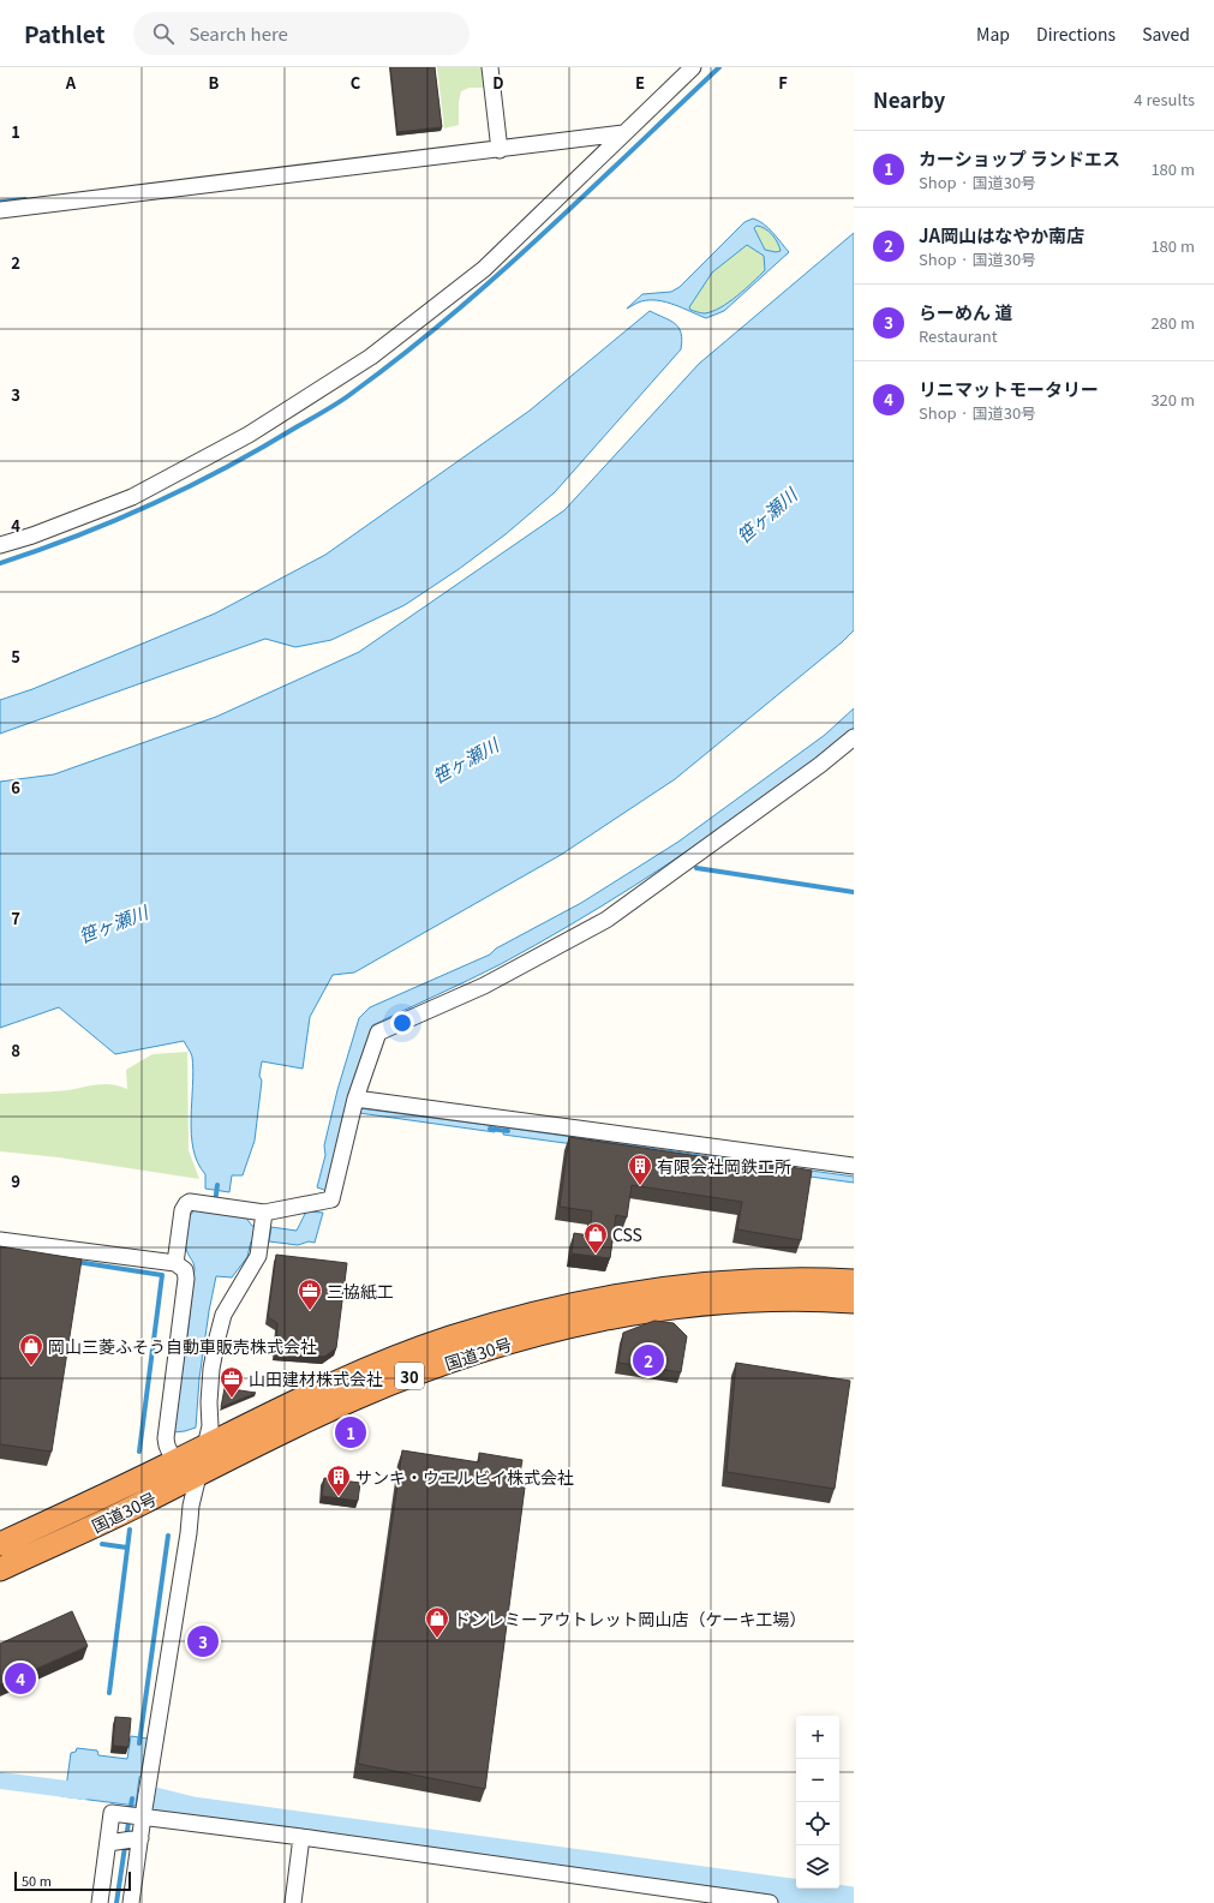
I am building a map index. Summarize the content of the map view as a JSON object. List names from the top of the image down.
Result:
{
  "streets": {
    "highway": ["国道30号", "30"]
  },
  "water": ["笹ヶ瀬川"],
  "places": {
    "building": ["有限会社岡鉄工所", "サンキ・ウエルビイ株式会社"],
    "shop": ["CSS", "岡山三菱ふそう自動車販売株式会社", "ドンレミーアウトレット岡山店（ケーキ工場）"],
    "office": ["三協紙工", "山田建材株式会社"]
  },
  "scale_bar": "50 m",
  "page": {
    "header": "Pathlet",
    "search": "Search here",
    "nav": ["Map", "Directions", "Saved"],
    "heading": ["Nearby", "4 results"],
    "list": [
      {
        "mark": "1",
        "name": "カーショップ ランドエス",
        "note": "Shop · 国道30号",
        "value": "180 m"
      },
      {
        "mark": "2",
        "name": "JA岡山はなやか南店",
        "note": "Shop · 国道30号",
        "value": "180 m"
      },
      {
        "mark": "3",
        "name": "らーめん 道",
        "note": "Restaurant",
        "value": "280 m"
      },
      {
        "mark": "4",
        "name": "リニマットモータリー",
        "note": "Shop · 国道30号",
        "value": "320 m"
      }
    ],
    "pins": [
      "2",
      "1",
      "3",
      "4"
    ],
    "map_buttons": ["+", "−"],
    "scale": "50 m"
  },
  "grid": {
    "columns": [
      "A",
      "B",
      "C",
      "D",
      "E",
      "F"
    ],
    "rows": [
      "1",
      "2",
      "3",
      "4",
      "5",
      "6",
      "7",
      "8",
      "9"
    ]
  }
}
